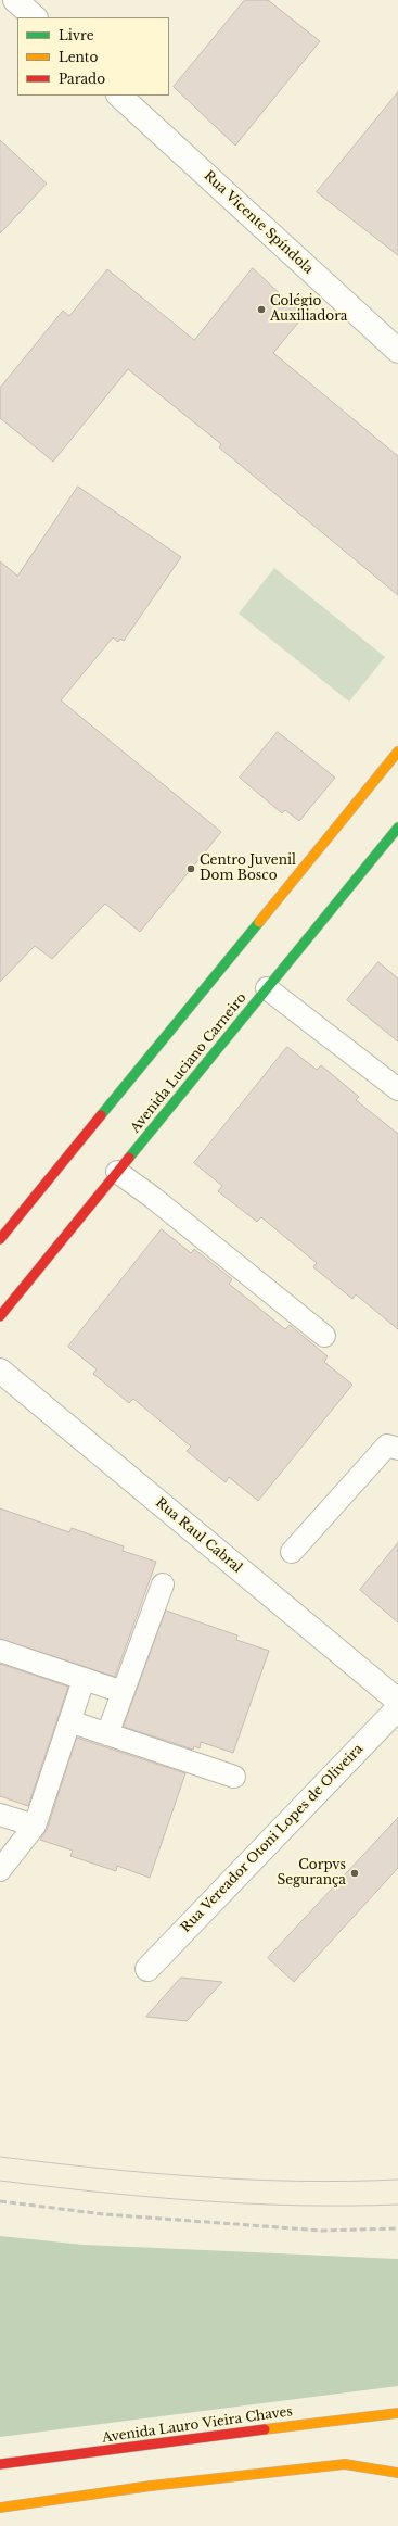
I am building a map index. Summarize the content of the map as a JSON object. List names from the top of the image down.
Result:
{
  "streets": {
    "main road": ["Avenida Luciano Carneiro", "Avenida Lauro Vieira Chaves"],
    "street": ["Rua Vicente Spíndola", "Rua Raul Cabral", "Rua Vereador Otoni Lopes de Oliveira"]
  },
  "places": ["Colégio Auxiliadora", "Centro Juvenil Dom Bosco", "Corpvs Segurança"],
  "legend": ["Livre", "Lento", "Parado"]
}
